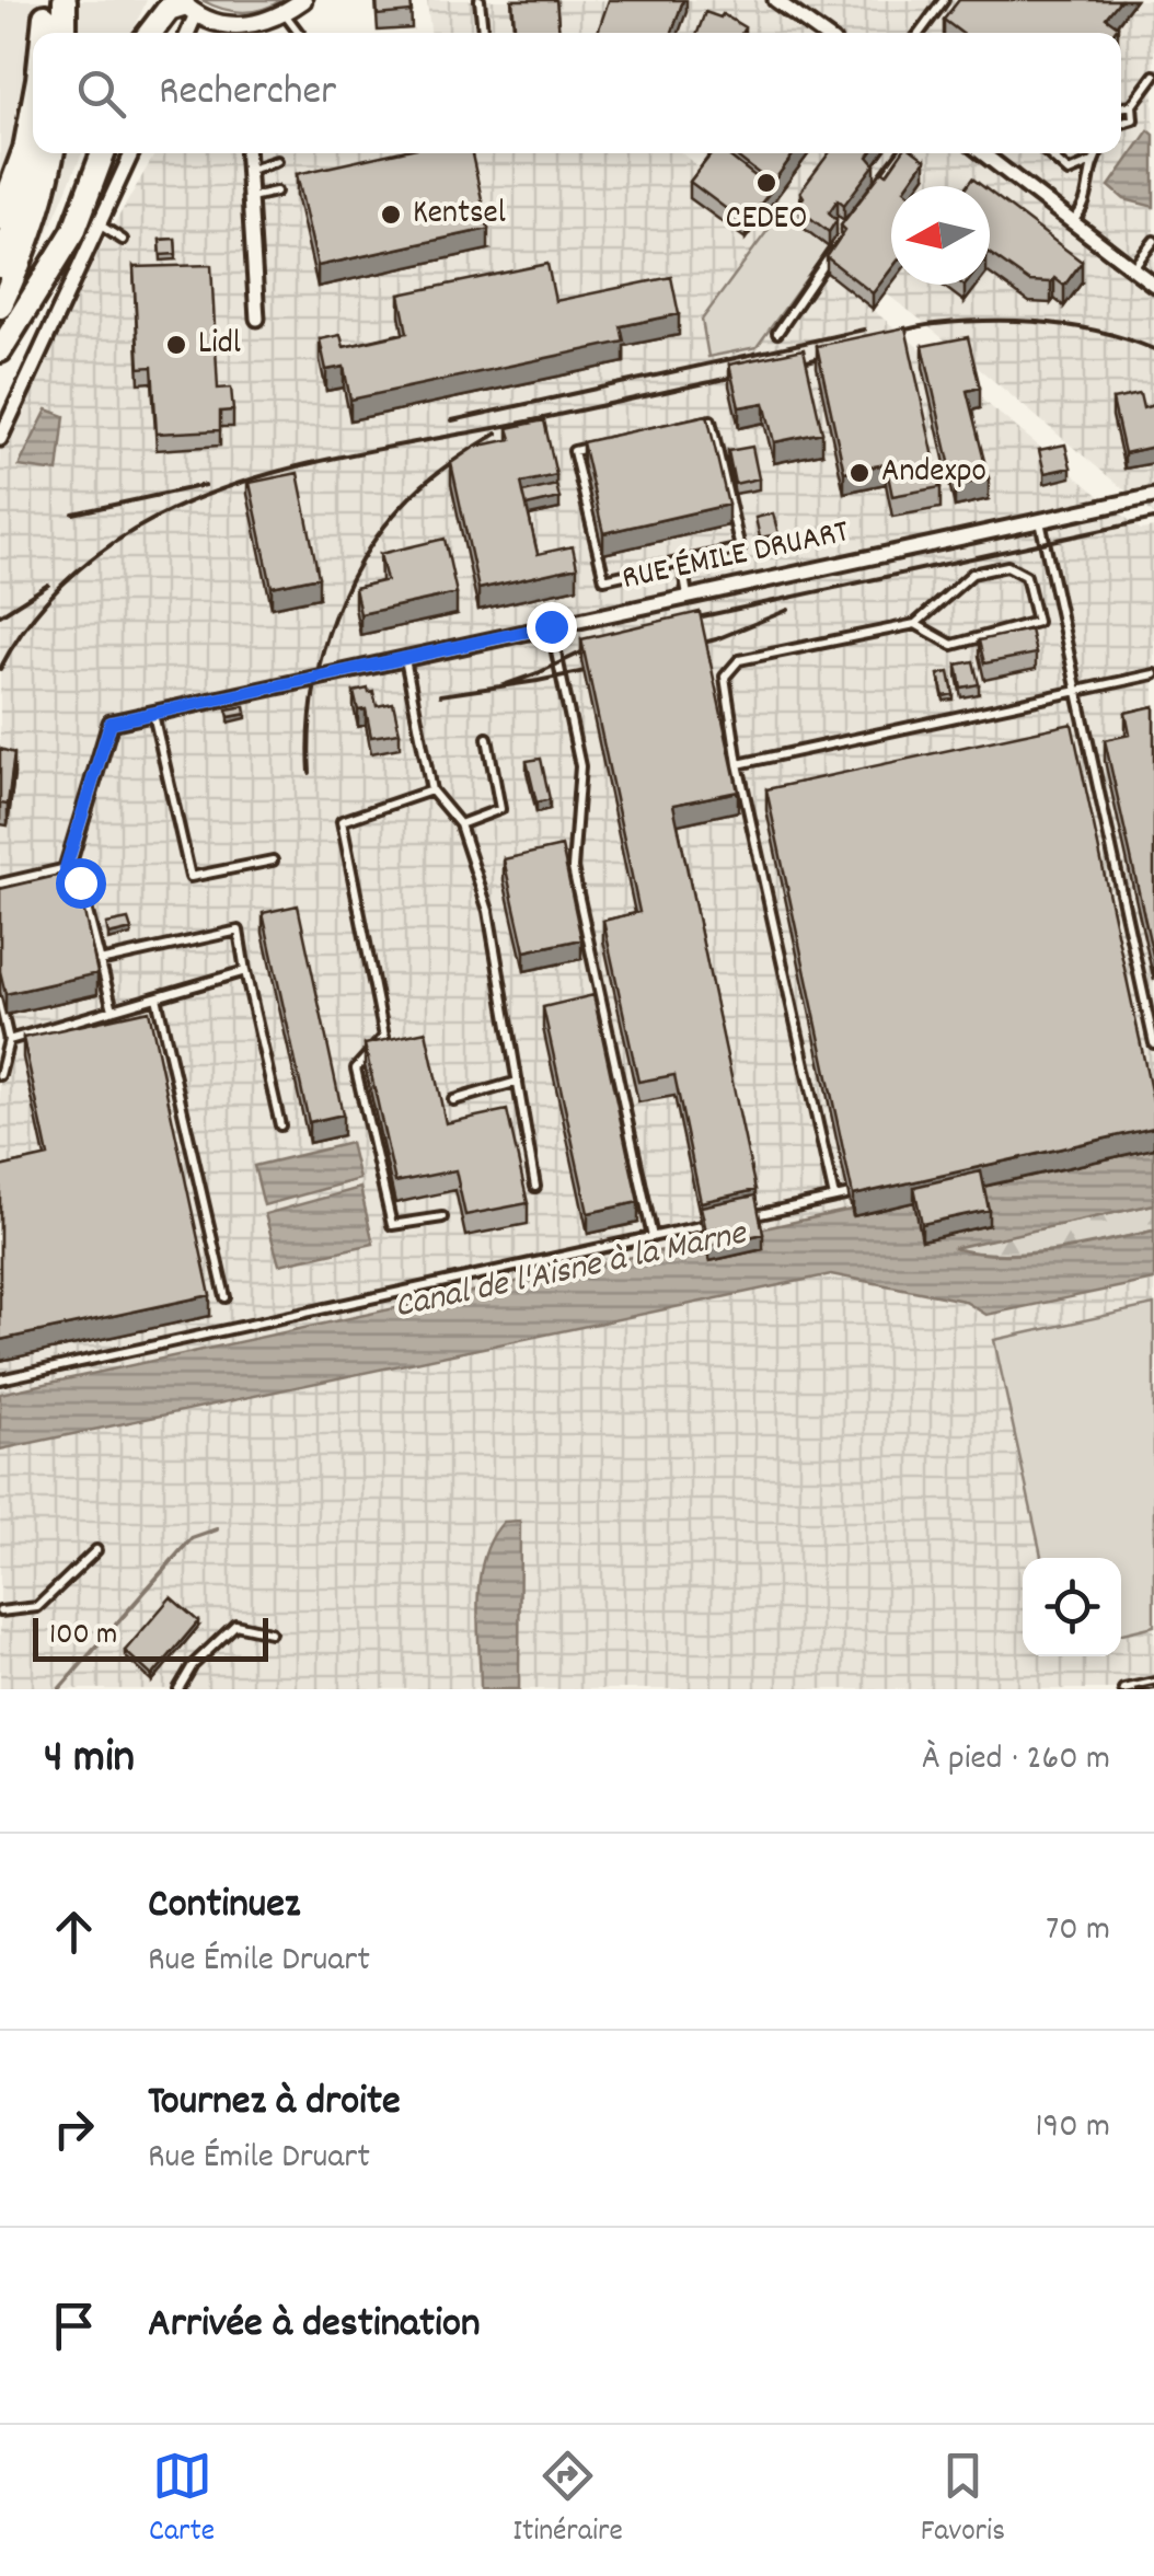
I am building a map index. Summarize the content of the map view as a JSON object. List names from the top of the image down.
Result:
{
  "streets": {
    "street": ["RUE ÉMILE DRUART"]
  },
  "water": ["Canal de l'Aisne à la Marne"],
  "places": [
    "CEDEO",
    "Kentsel",
    "Lidl",
    "Andexpo"
  ],
  "scale_bar": "100 m",
  "north": "left",
  "page": {
    "search": "Rechercher",
    "scale": "100 m",
    "heading": ["4 min", "À pied · 260 m"],
    "list": [
      ["Continuez", "Rue Émile Druart", "70 m"],
      ["Tournez à droite", "Rue Émile Druart", "190 m"],
      "Arrivée à destination"
    ],
    "nav": ["Carte", "Itinéraire", "Favoris"]
  }
}
